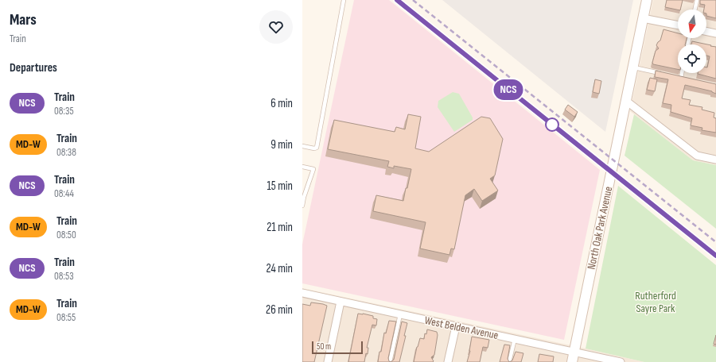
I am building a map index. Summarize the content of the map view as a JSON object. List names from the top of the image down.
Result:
{
  "streets": {
    "street": ["North Oak Park Avenue", "West Belden Avenue"]
  },
  "crossings": [
    ["North Oak Park Avenue", "West Belden Avenue"]
  ],
  "parks": ["Rutherford Sayre Park"],
  "scale_bar": "50 m",
  "north": "bottom",
  "page": {
    "heading": [
      ["Mars", "Train"],
      "Departures"
    ],
    "on_map": "NCS",
    "list": [
      {
        "mark": "NCS",
        "name": "Train",
        "note": "08:35",
        "value": "6 min"
      },
      {
        "mark": "MD-W",
        "name": "Train",
        "note": "08:38",
        "value": "9 min"
      },
      {
        "mark": "NCS",
        "name": "Train",
        "note": "08:44",
        "value": "15 min"
      },
      {
        "mark": "MD-W",
        "name": "Train",
        "note": "08:50",
        "value": "21 min"
      },
      {
        "mark": "NCS",
        "name": "Train",
        "note": "08:53",
        "value": "24 min"
      },
      {
        "mark": "MD-W",
        "name": "Train",
        "note": "08:55",
        "value": "26 min"
      }
    ],
    "scale": "50 m"
  }
}
